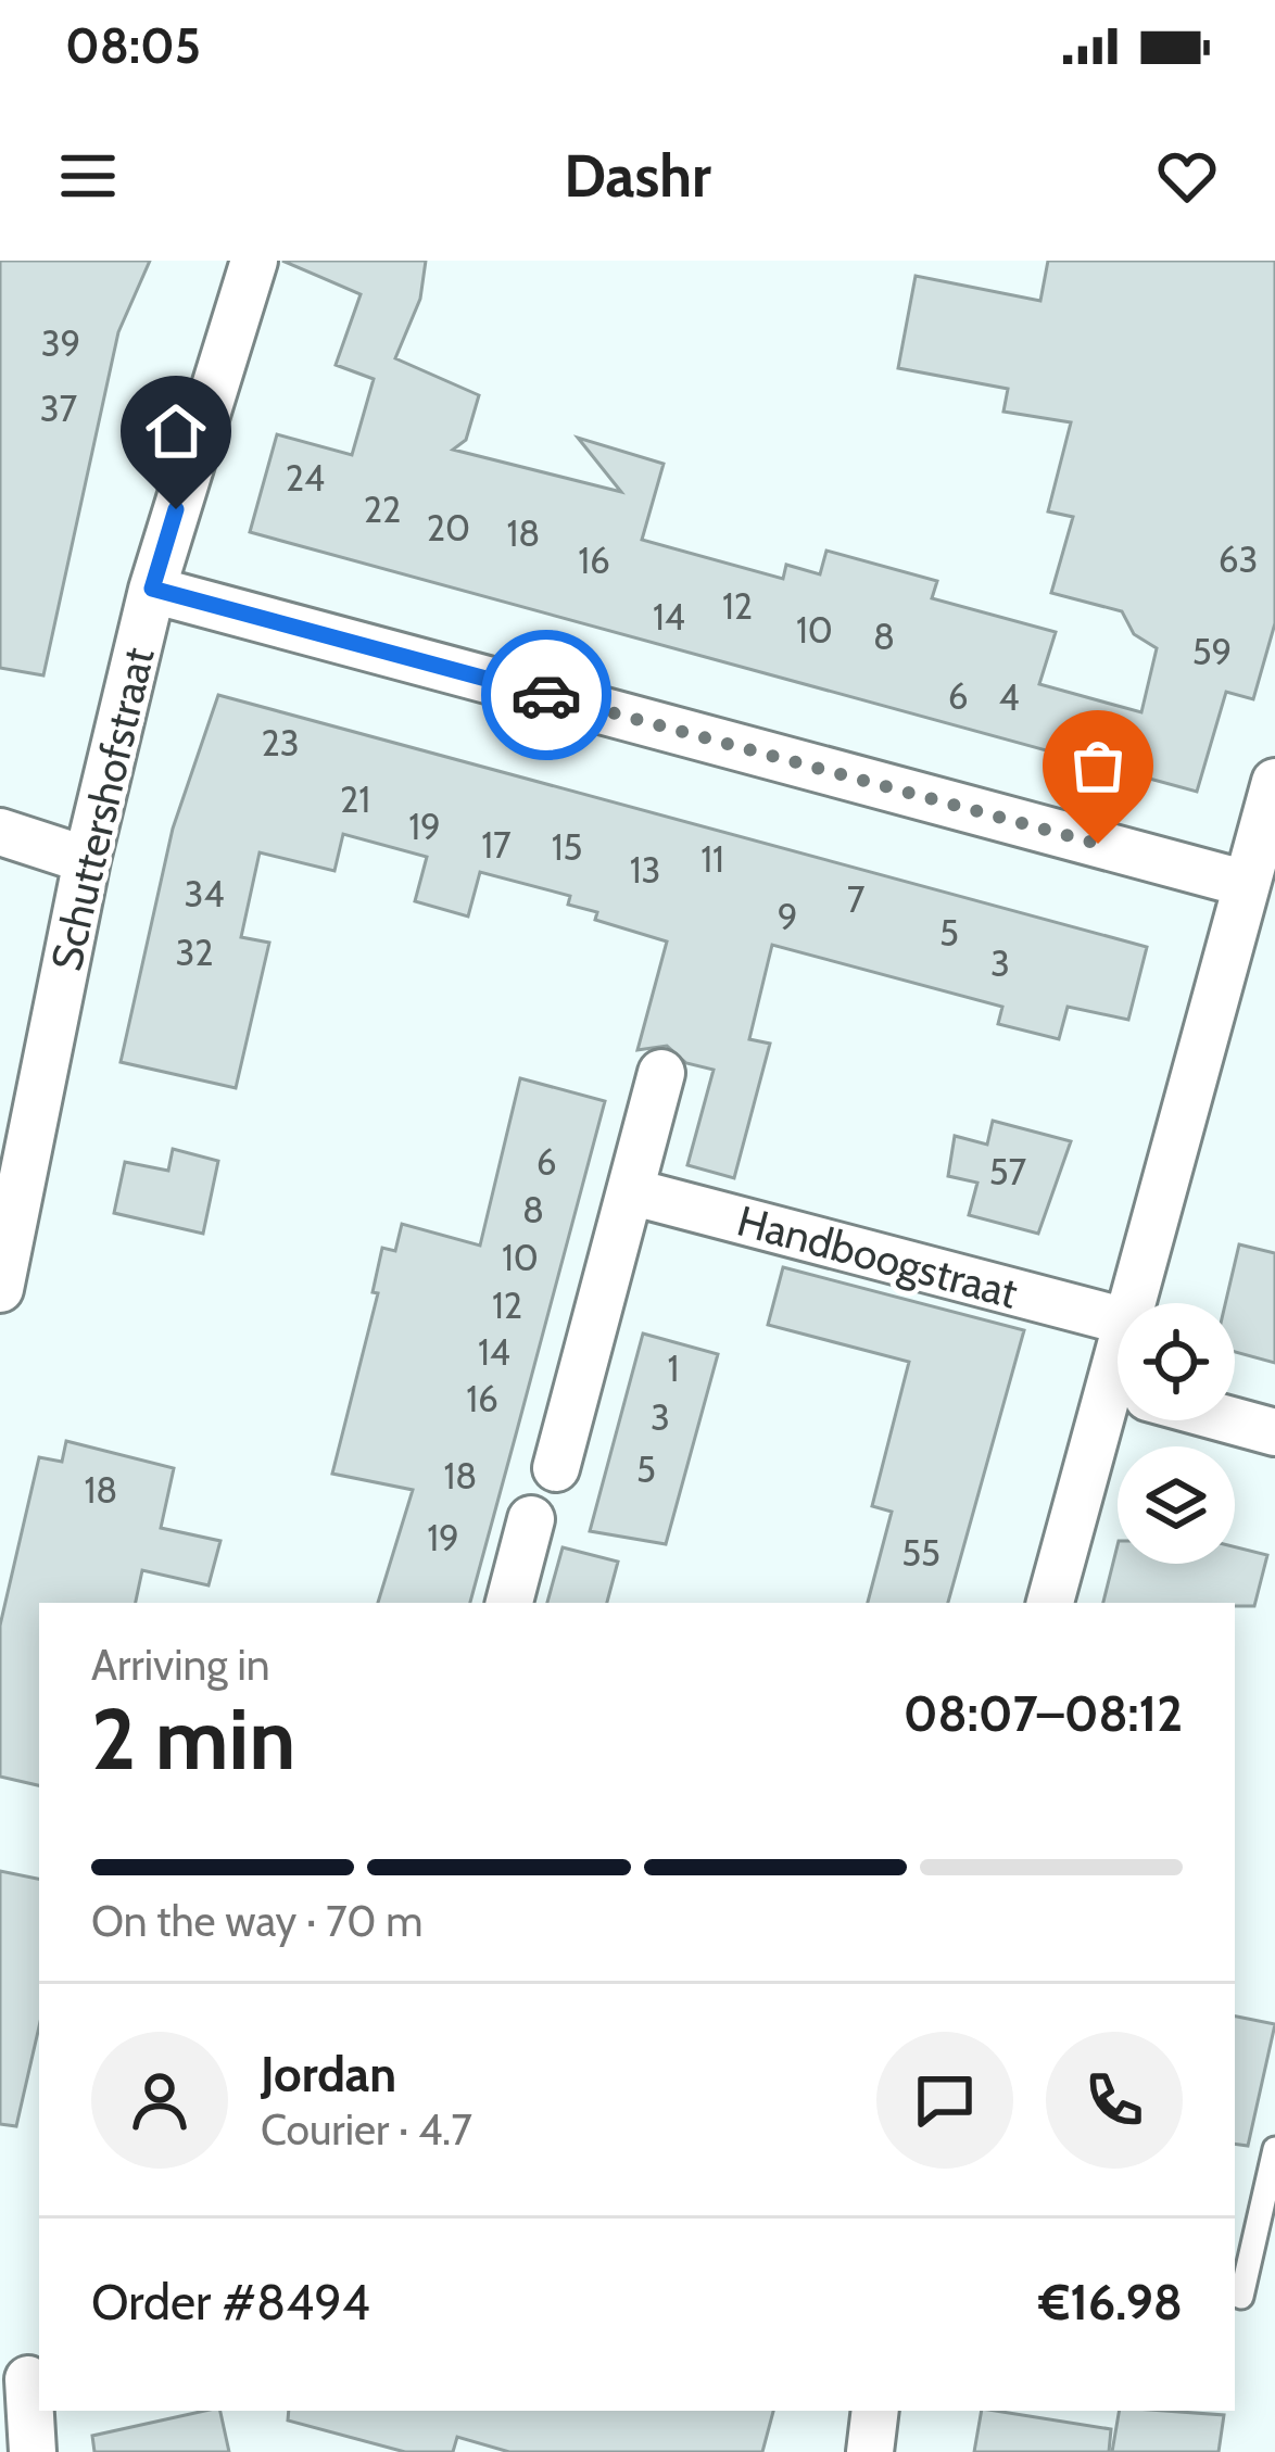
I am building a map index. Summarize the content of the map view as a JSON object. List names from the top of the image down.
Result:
{
  "streets": {
    "street": ["Schuttershofstraat", "Handboogstraat"]
  },
  "house_numbers": [
    "39",
    "37",
    "24",
    "22",
    "20",
    "18",
    "63",
    "16",
    "12",
    "14",
    "10",
    "8",
    "59",
    "6",
    "4",
    "23",
    "21",
    "19",
    "17",
    "15",
    "11",
    "13",
    "34",
    "7",
    "9",
    "5",
    "32",
    "3",
    "6",
    "57",
    "8",
    "10",
    "12",
    "14",
    "1",
    "16",
    "3",
    "5",
    "18",
    "18",
    "19",
    "55"
  ],
  "page": {
    "status": "08:05",
    "header": "Dashr",
    "heading": ["2 min", "Arriving in", "08:07–08:12"],
    "panel": [
      "Jordan",
      "Courier · 4.7",
      "Order #8494",
      "€16.98"
    ],
    "bar": "On the way · 70 m"
  }
}
